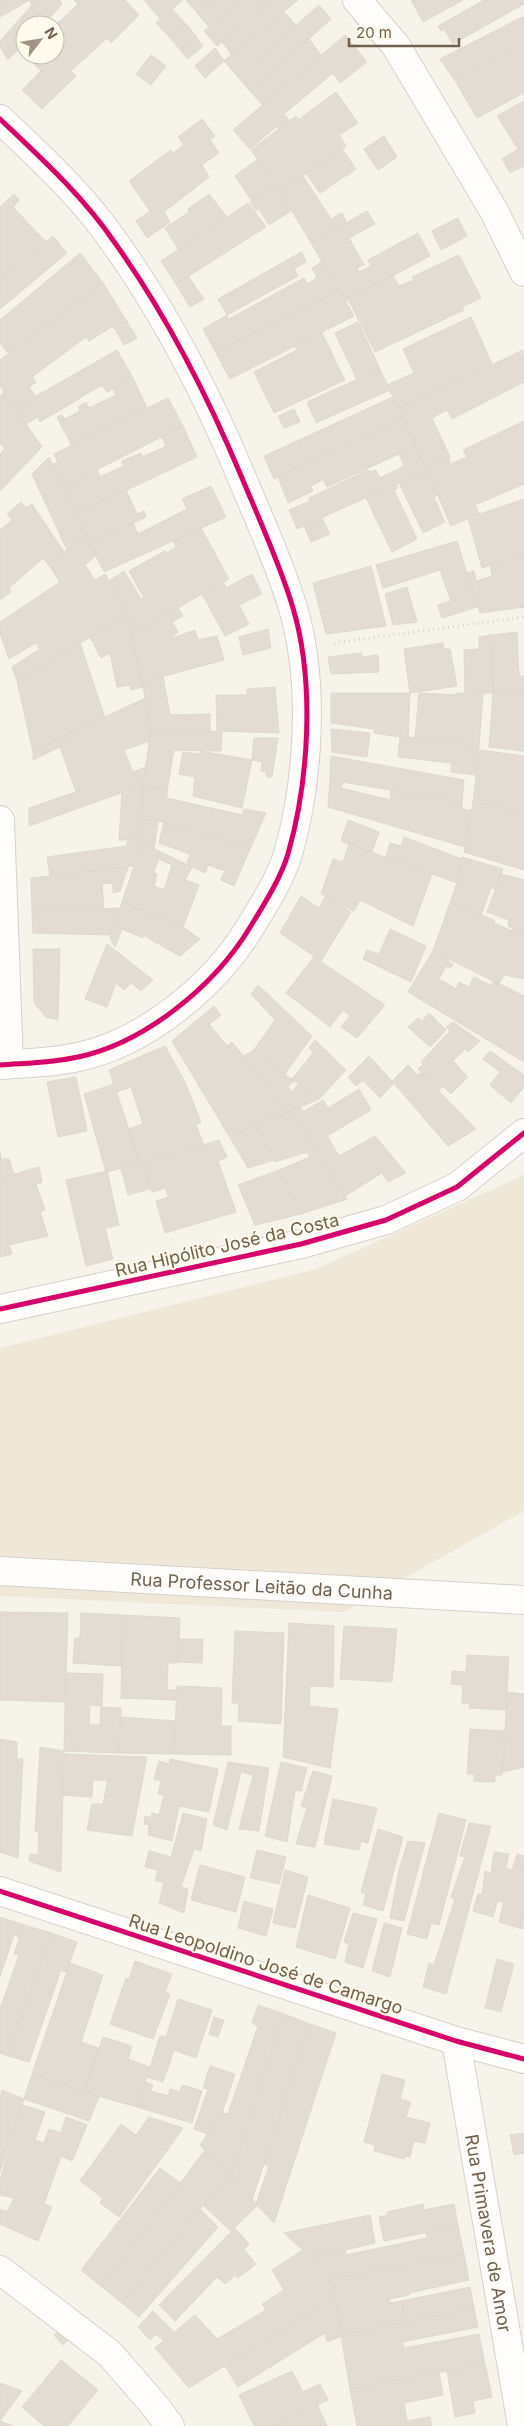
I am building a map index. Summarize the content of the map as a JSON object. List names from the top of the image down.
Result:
{
  "streets": {
    "street": [
      "Rua Hipólito José da Costa",
      "Rua Professor Leitão da Cunha",
      "Rua Leopoldino José de Camargo",
      "Rua Primavera de Amor"
    ]
  },
  "crossings": [
    ["Rua Leopoldino José de Camargo", "Rua Primavera de Amor"]
  ],
  "scale_bar": "20 m",
  "north": "top right"
}
